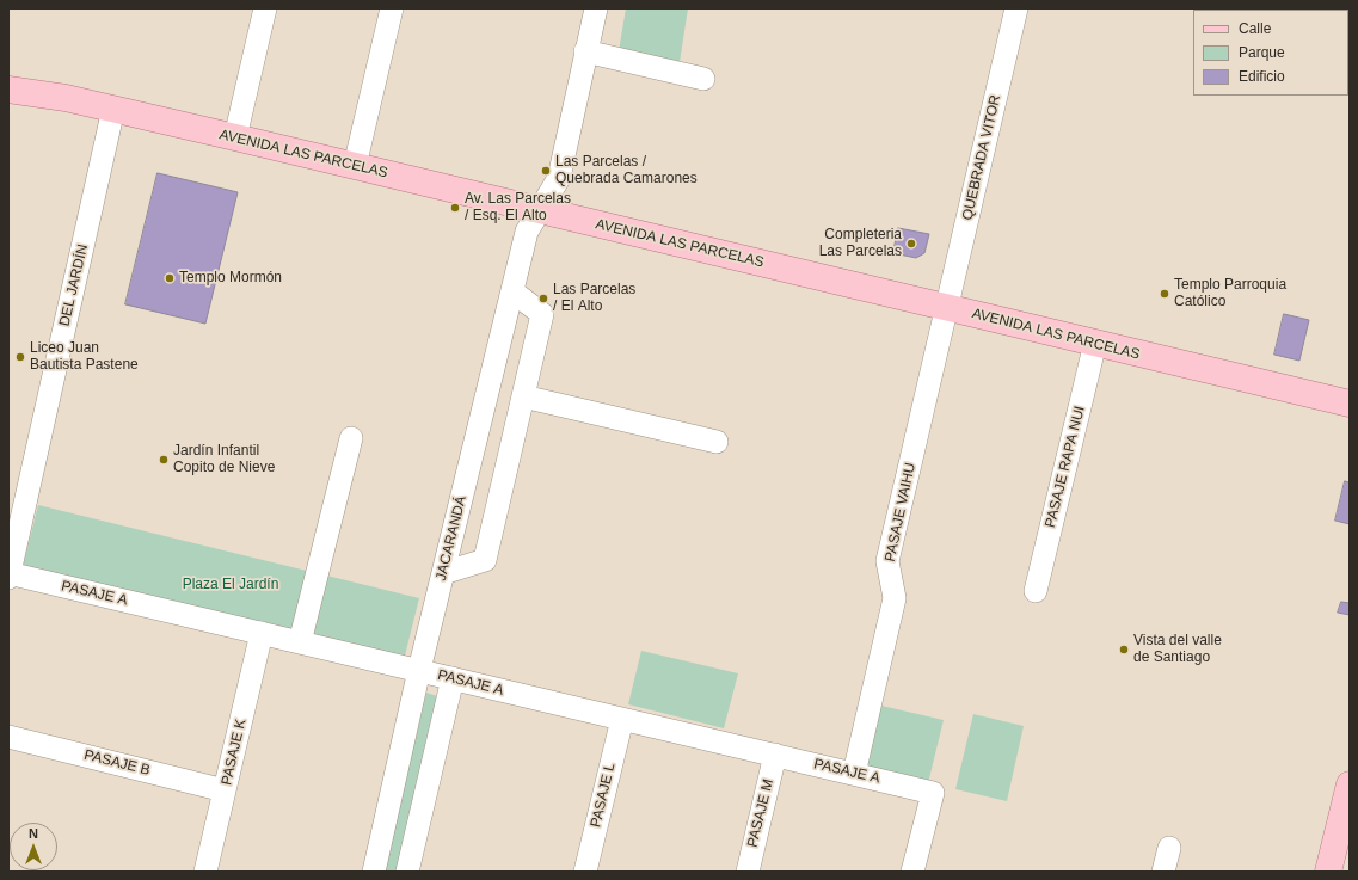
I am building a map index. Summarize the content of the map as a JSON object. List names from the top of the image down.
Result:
{
  "streets": {
    "main road": ["AVENIDA LAS PARCELAS"],
    "street": [
      "QUEBRADA VITOR",
      "DEL JARDÍN",
      "PASAJE RAPA NUI",
      "PASAJE VAIHU",
      "JACARANDÁ",
      "PASAJE A",
      "PASAJE K",
      "PASAJE B",
      "PASAJE L",
      "PASAJE M"
    ]
  },
  "crossings": [
    ["AVENIDA LAS PARCELAS", "QUEBRADA VITOR"],
    ["AVENIDA LAS PARCELAS", "DEL JARDÍN"],
    ["AVENIDA LAS PARCELAS", "PASAJE RAPA NUI"],
    ["AVENIDA LAS PARCELAS", "PASAJE VAIHU"],
    ["AVENIDA LAS PARCELAS", "JACARANDÁ"],
    ["QUEBRADA VITOR", "PASAJE VAIHU"],
    ["DEL JARDÍN", "PASAJE A"],
    ["PASAJE VAIHU", "PASAJE A"],
    ["JACARANDÁ", "PASAJE A"],
    ["PASAJE A", "PASAJE K"],
    ["PASAJE A", "PASAJE L"],
    ["PASAJE A", "PASAJE M"],
    ["PASAJE K", "PASAJE B"]
  ],
  "parks": ["Plaza El Jardín"],
  "places": [
    "Las Parcelas / Quebrada Camarones",
    "Av. Las Parcelas / Esq. El Alto",
    "Completeria Las Parcelas",
    "Templo Mormón",
    "Templo Parroquia Católico",
    "Las Parcelas / El Alto",
    "Liceo Juan Bautista Pastene",
    "Jardín Infantil Copito de Nieve",
    "Vista del valle de Santiago"
  ],
  "legend": ["Calle", "Parque", "Edificio"],
  "north": "top"
}
